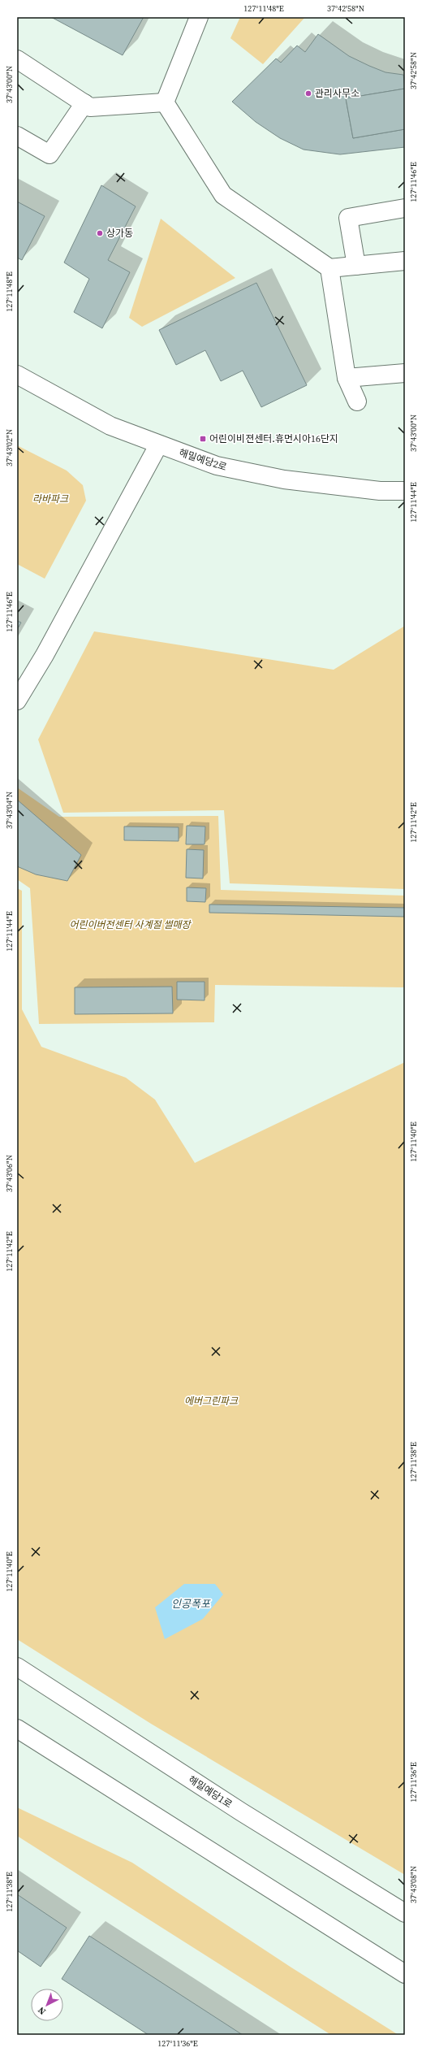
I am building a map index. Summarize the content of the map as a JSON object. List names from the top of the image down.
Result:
{
  "streets": {
    "street": ["해밀예당2로", "해밀예당1로"]
  },
  "water": ["인공폭포"],
  "parks": ["라바파크", "어린이버전센터 사계절 썰매장", "에버그린파크"],
  "places": {
    "other": ["관리사무소", "상가동"],
    "transit": ["어린이비젼센터.휴먼시아16단지"]
  },
  "north": "bottom left",
  "coordinates": [
    "127°11'48\"E",
    "37°42'58\"N",
    "37°43'00\"N",
    "127°11'46\"E",
    "37°43'02\"N",
    "127°11'44\"E",
    "37°43'04\"N",
    "127°11'42\"E",
    "127°11'40\"E",
    "37°43'06\"N",
    "127°11'38\"E",
    "127°11'36\"E",
    "37°43'08\"N"
  ]
}
